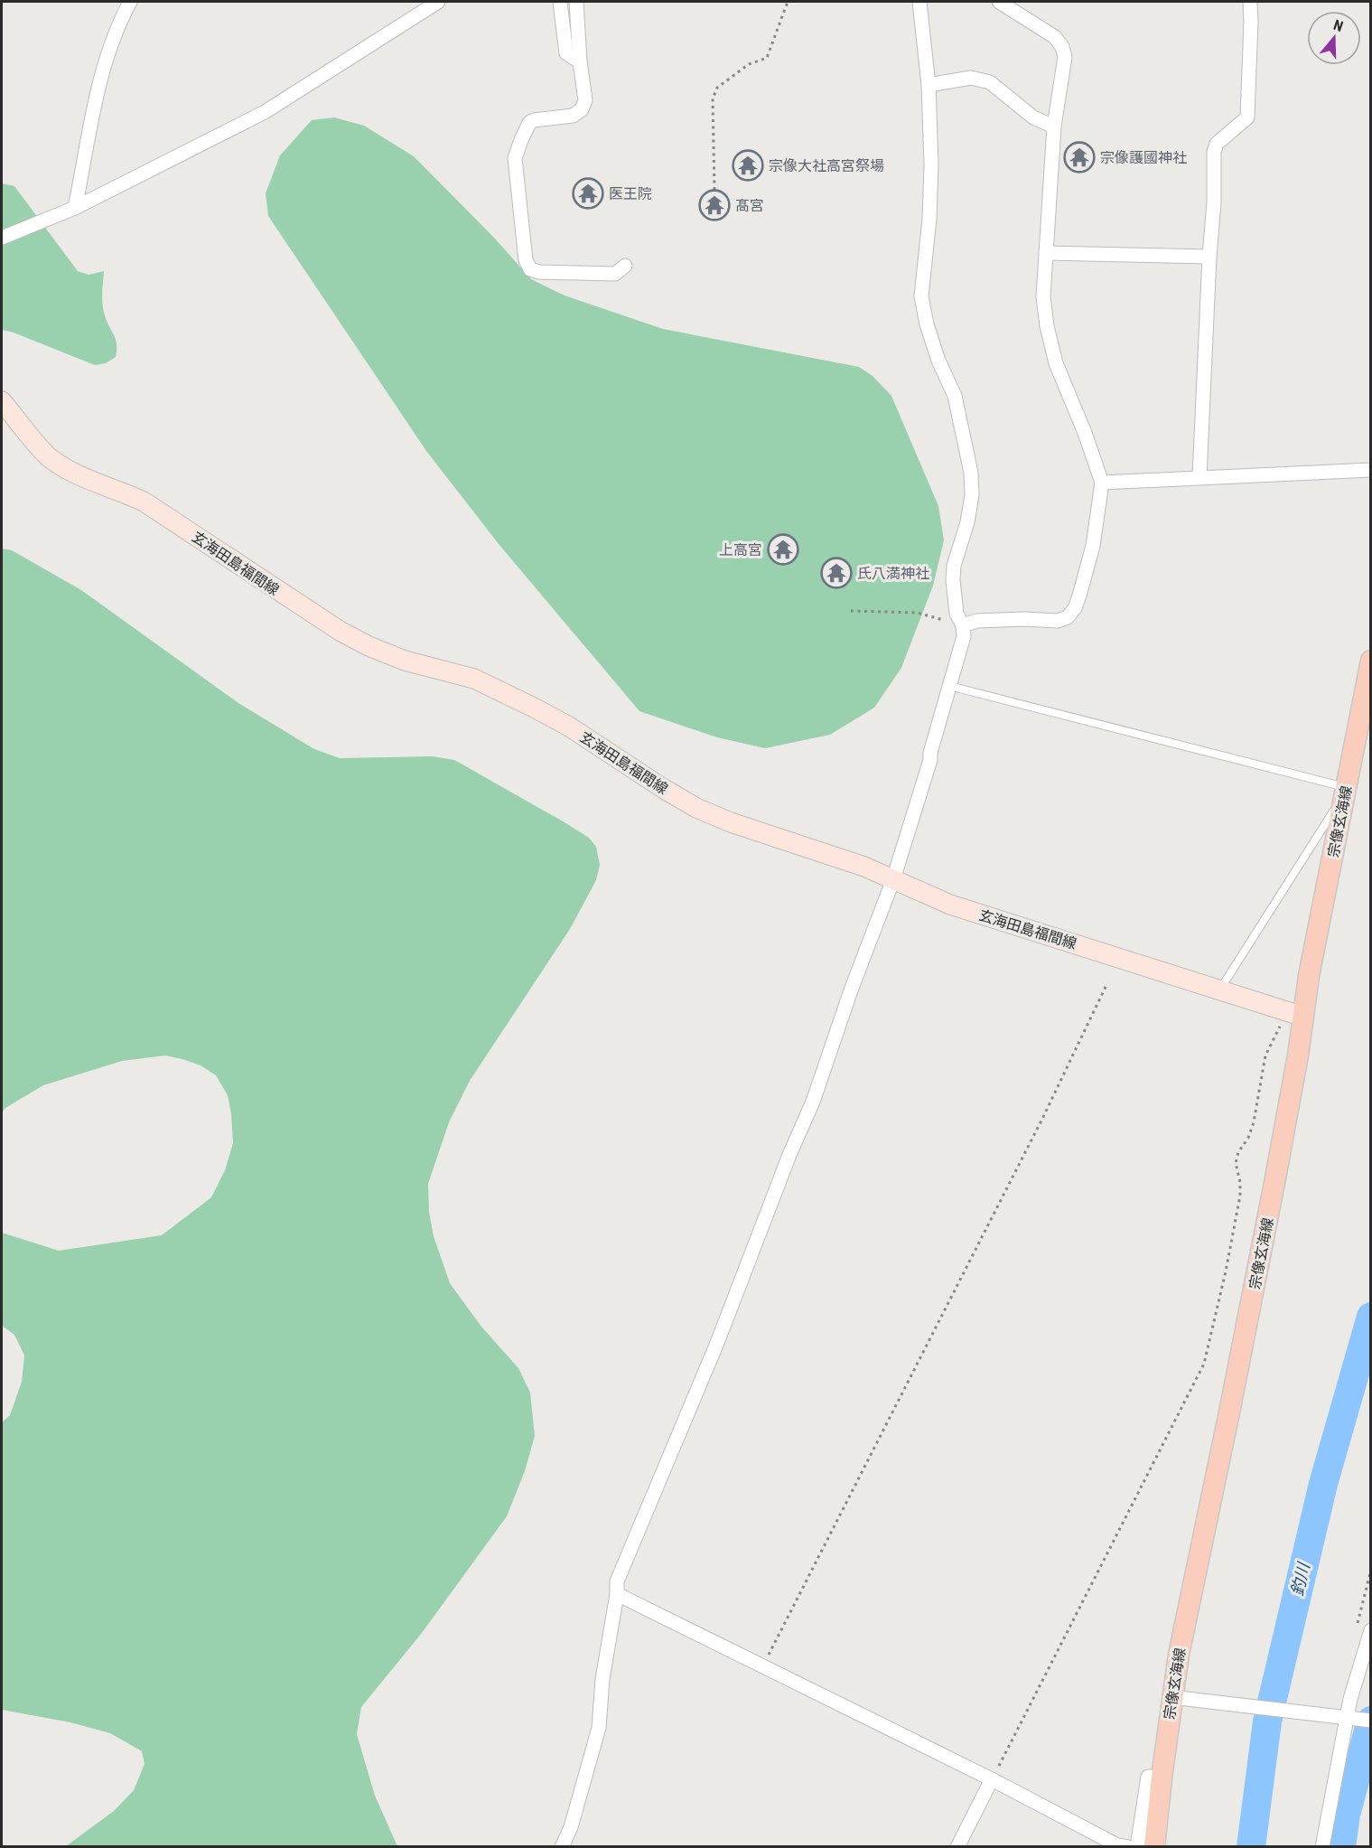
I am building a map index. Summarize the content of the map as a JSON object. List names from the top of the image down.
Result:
{
  "streets": {
    "main road": ["玄海田島福間線", "宗像玄海線"]
  },
  "crossings": [
    ["玄海田島福間線", "宗像玄海線"]
  ],
  "water": ["釣川"],
  "places": {
    "temple": [
      "宗像護國神社",
      "宗像大社高宮祭場",
      "医王院",
      "髙宮",
      "上高宮",
      "氏八満神社"
    ]
  },
  "north": "top"
}
